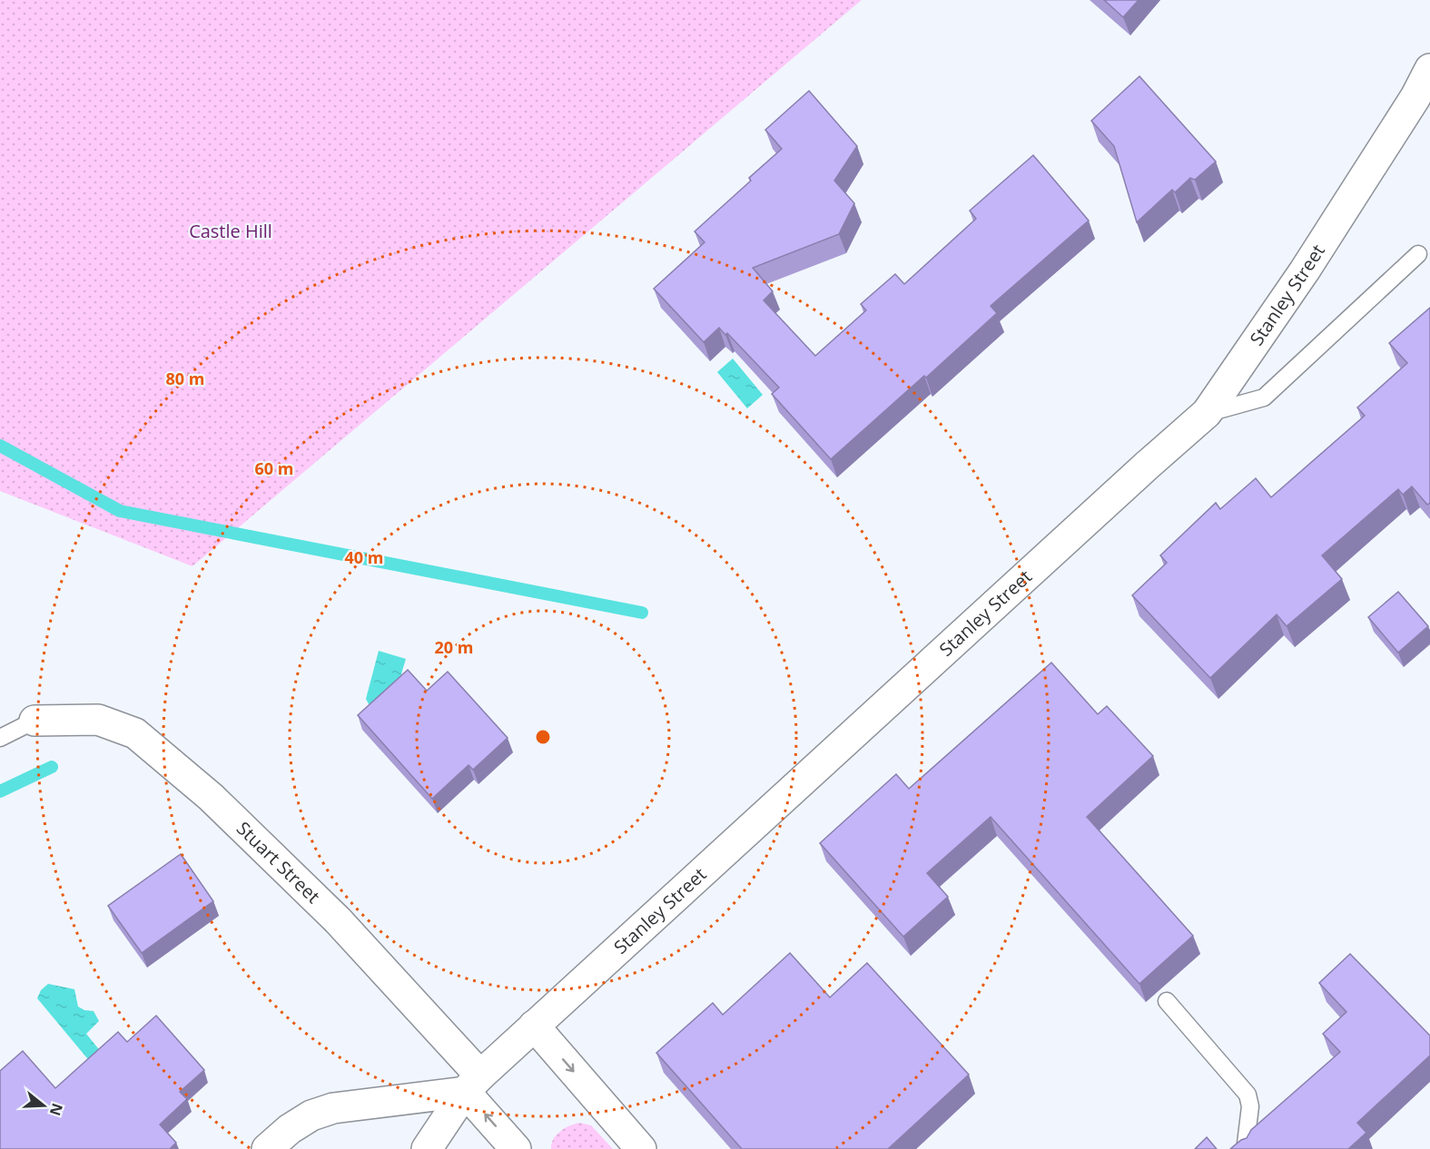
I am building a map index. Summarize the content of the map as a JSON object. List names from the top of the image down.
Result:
{
  "streets": {
    "street": ["Stanley Street", "Stuart Street"]
  },
  "crossings": [
    ["Stanley Street", "Stuart Street"]
  ],
  "parks": ["Castle Hill"],
  "north": "right",
  "rings": [
    "80 m",
    "60 m",
    "40 m",
    "20 m"
  ]
}
